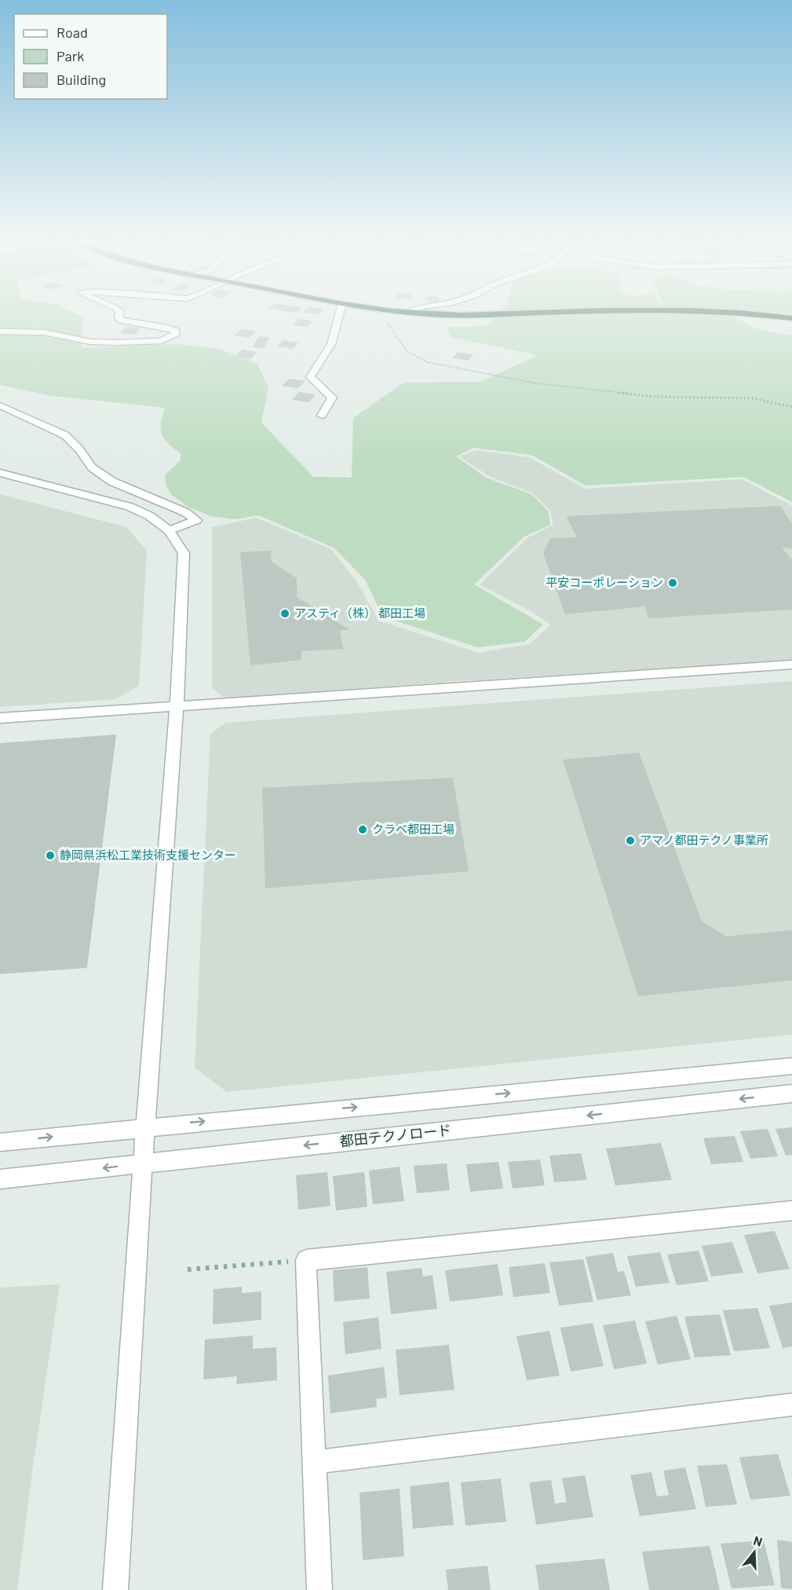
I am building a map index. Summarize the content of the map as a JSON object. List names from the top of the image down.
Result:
{
  "streets": {
    "street": ["都田テクノロード"]
  },
  "places": [
    "平安コーポレーション",
    "アスティ（株） 都田工場",
    "クラベ都田工場",
    "アマノ都田テクノ事業所",
    "静岡県浜松工業技術支援センター"
  ],
  "legend": ["Road", "Park", "Building"],
  "north": "top"
}
